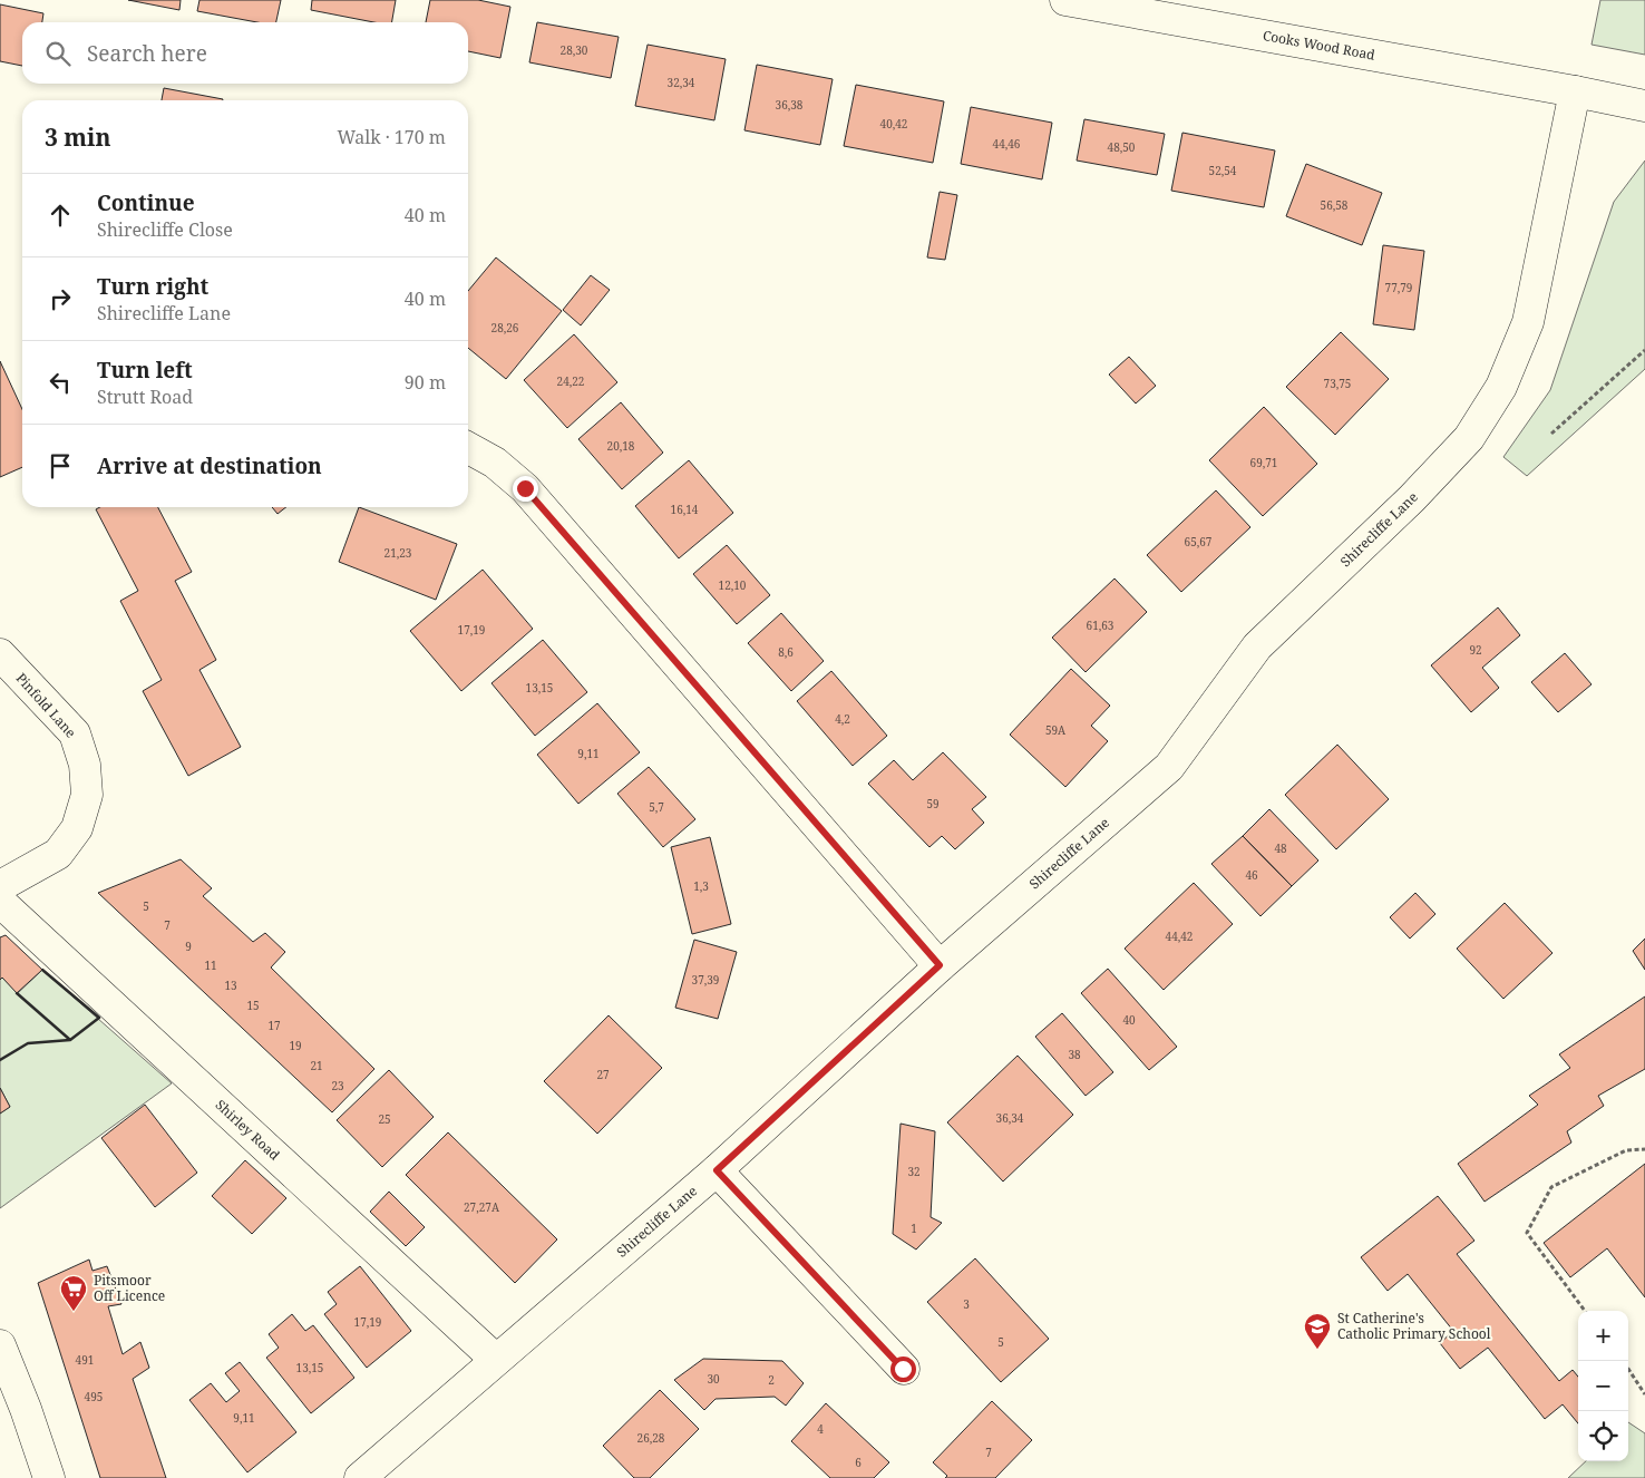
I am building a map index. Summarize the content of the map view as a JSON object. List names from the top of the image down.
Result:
{
  "streets": {
    "street": [
      "Cooks Wood Road",
      "Shirecliffe Lane",
      "Pinfold Lane",
      "Shirley Road"
    ]
  },
  "crossings": [
    ["Cooks Wood Road", "Shirecliffe Lane"],
    ["Shirecliffe Lane", "Shirley Road"]
  ],
  "places": {
    "supermarket": ["Pitsmoor Off Licence"],
    "school or university": ["St Catherine's Catholic Primary School"]
  },
  "house_numbers": [
    "28,30",
    "32,34",
    "36,38",
    "40,42",
    "44,46",
    "48,50",
    "52,54",
    "56,58",
    "77,79",
    "28,26",
    "24,22",
    "73,75",
    "20,18",
    "69,71",
    "16,14",
    "65,67",
    "21,23",
    "12,10",
    "61,63",
    "17,19",
    "92",
    "8,6",
    "13,15",
    "4,2",
    "59A",
    "9,11",
    "59",
    "5,7",
    "48",
    "46",
    "1,3",
    "5",
    "7",
    "44,42",
    "9",
    "11",
    "37,39",
    "13",
    "15",
    "40",
    "17",
    "19",
    "38",
    "21",
    "27",
    "23",
    "36,34",
    "25",
    "32",
    "27,27A",
    "1",
    "3",
    "17,19",
    "5",
    "491",
    "13,15",
    "30",
    "2",
    "495",
    "9,11",
    "4",
    "26,28",
    "7",
    "6"
  ],
  "page": {
    "search": "Search here",
    "heading": ["3 min", "Walk · 170 m"],
    "list": [
      ["Continue", "Shirecliffe Close", "40 m"],
      ["Turn right", "Shirecliffe Lane", "40 m"],
      ["Turn left", "Strutt Road", "90 m"],
      "Arrive at destination"
    ],
    "map_buttons": ["+", "−"]
  }
}
